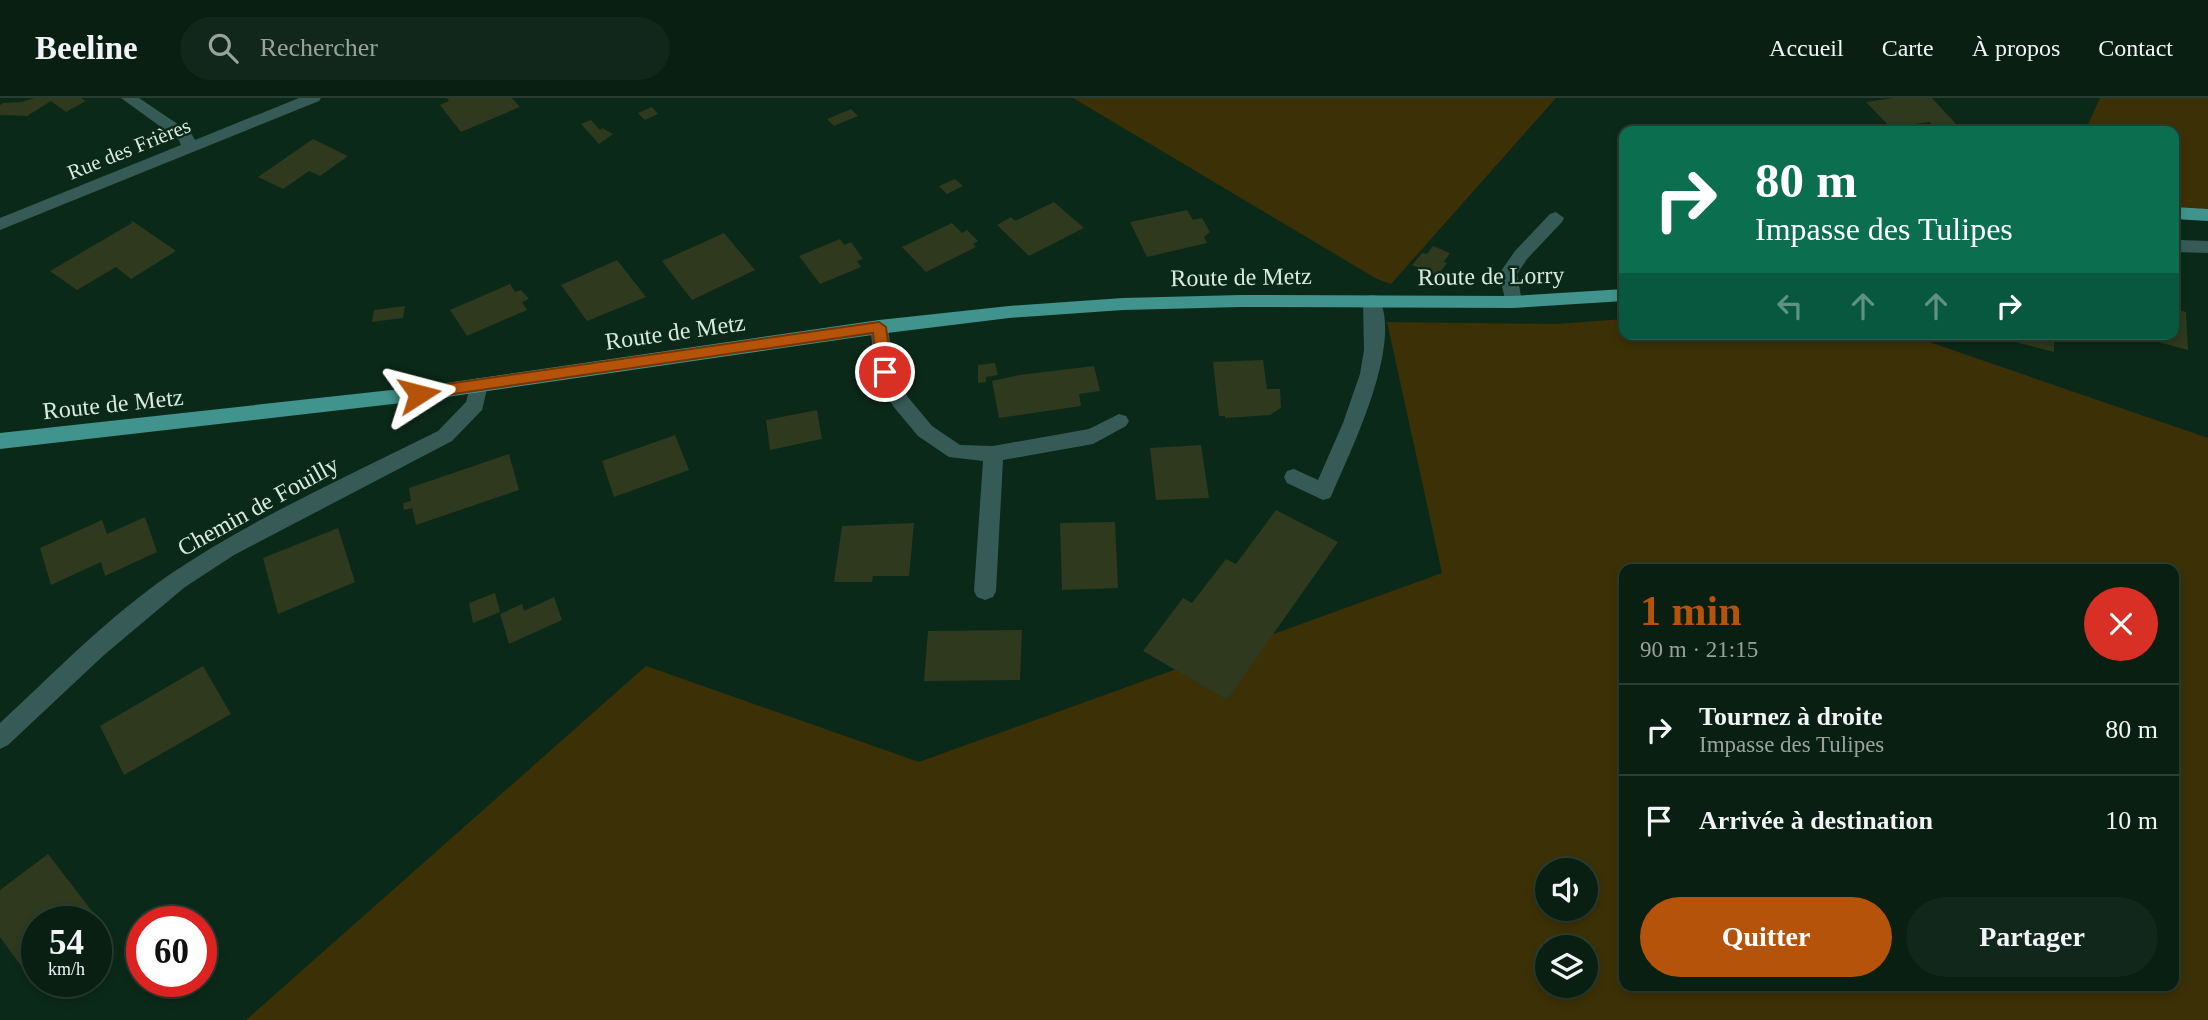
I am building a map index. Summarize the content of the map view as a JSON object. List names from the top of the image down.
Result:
{
  "streets": {
    "main road": ["Route de Lorry", "Route de Metz"],
    "street": ["Rue des Frières", "Chemin de Fouilly"]
  },
  "crossings": [
    ["Route de Lorry", "Route de Metz"],
    ["Route de Metz", "Chemin de Fouilly"]
  ],
  "page": {
    "header": "Beeline",
    "search": "Rechercher",
    "nav": [
      "Accueil",
      "Carte",
      "À propos",
      "Contact"
    ],
    "turn": ["80 m", "Impasse des Tulipes"],
    "heading": ["1 min", "90 m · 21:15"],
    "list": [
      {
        "name": "Tournez à droite",
        "note": "Impasse des Tulipes",
        "value": "80 m"
      },
      {
        "name": "Arrivée à destination",
        "value": "10 m"
      }
    ],
    "buttons": ["Quitter", "Partager"],
    "speed": "54 km/h",
    "limit": "60"
  }
}
